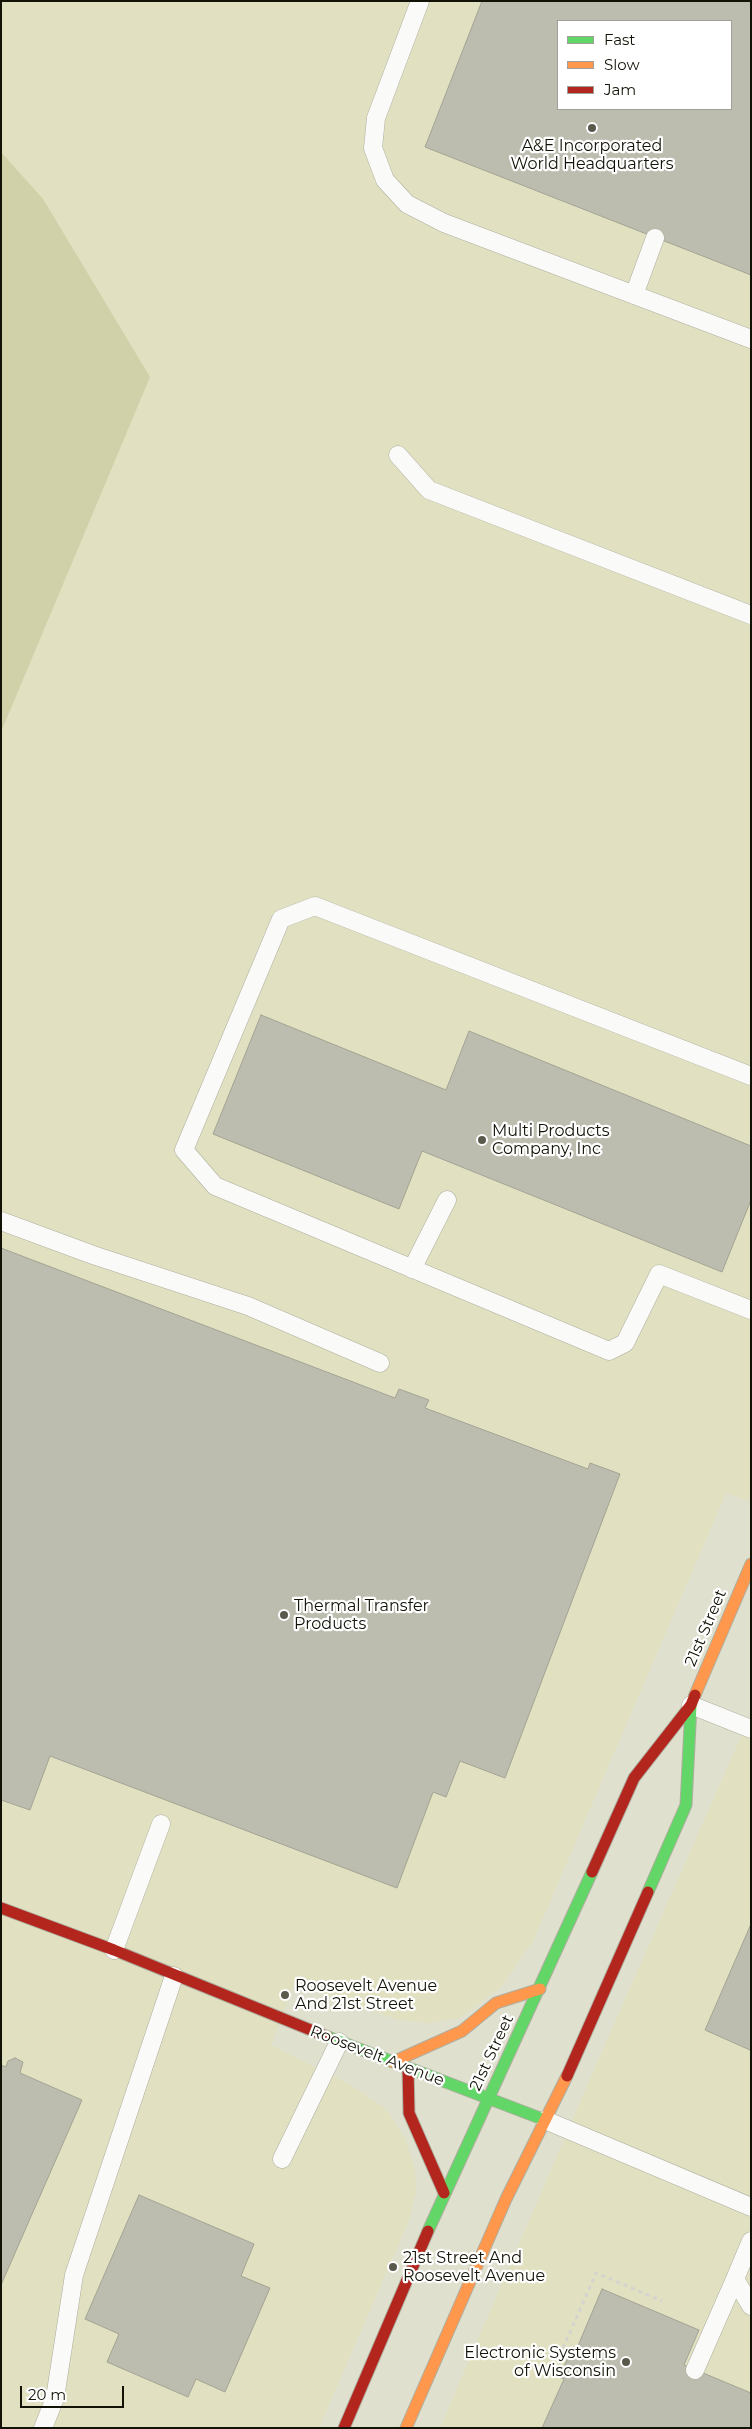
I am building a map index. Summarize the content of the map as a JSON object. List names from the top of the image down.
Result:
{
  "streets": {
    "street": ["21st Street", "Roosevelt Avenue"]
  },
  "crossings": [
    ["21st Street", "Roosevelt Avenue"]
  ],
  "places": [
    "A&E Incorporated World Headquarters",
    "Multi Products Company, Inc",
    "Thermal Transfer Products",
    "Roosevelt Avenue And 21st Street",
    "21st Street And Roosevelt Avenue",
    "Electronic Systems of Wisconsin"
  ],
  "legend": ["Fast", "Slow", "Jam"],
  "scale_bar": "20 m"
}
